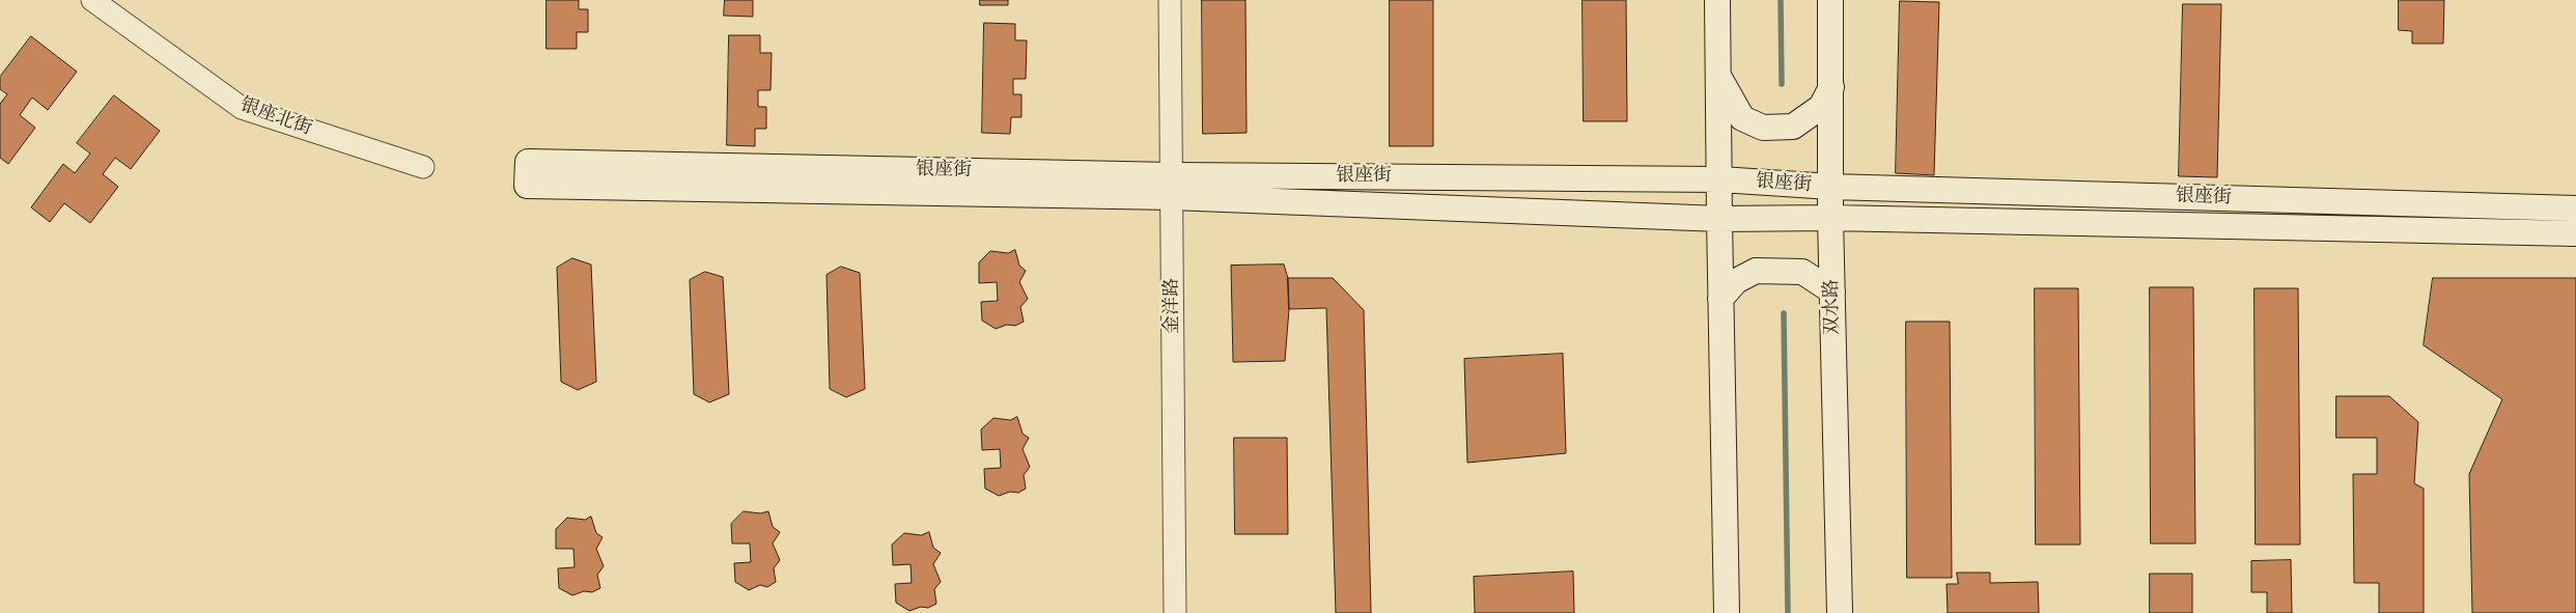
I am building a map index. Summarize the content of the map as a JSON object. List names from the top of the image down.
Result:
{
  "streets": {
    "main road": ["银座街", "双水路"],
    "street": ["银座北街", "金洋路"]
  },
  "crossings": [
    ["银座街", "金洋路"],
    ["银座街", "双水路"]
  ]
}
